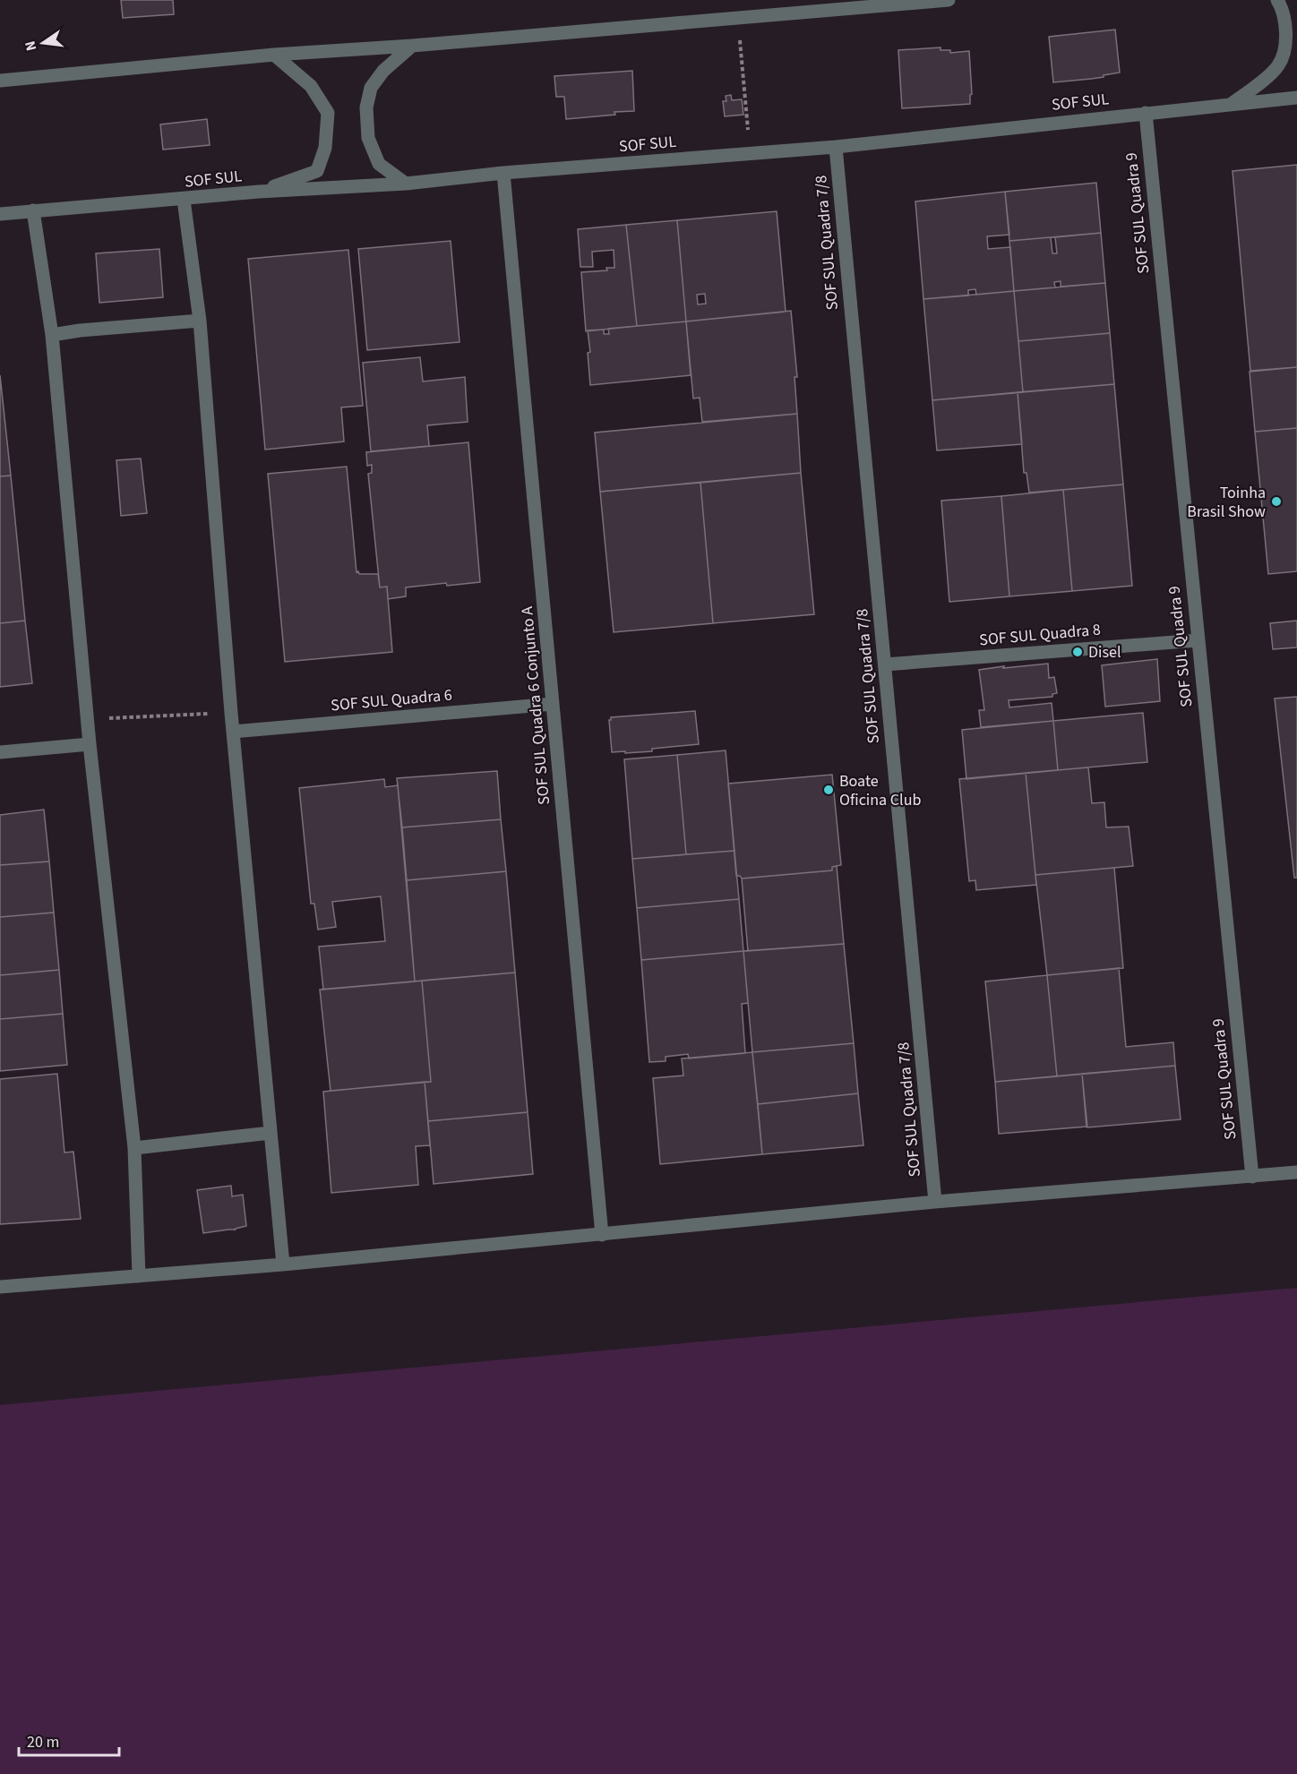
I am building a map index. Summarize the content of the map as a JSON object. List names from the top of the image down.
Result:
{
  "streets": {
    "street": [
      "SOF SUL",
      "SOF SUL Quadra 9",
      "SOF SUL Quadra 7/8",
      "SOF SUL Quadra 8",
      "SOF SUL Quadra 6",
      "SOF SUL Quadra 6 Conjunto A"
    ]
  },
  "crossings": [
    ["SOF SUL", "SOF SUL Quadra 9"],
    ["SOF SUL", "SOF SUL Quadra 7/8"],
    ["SOF SUL", "SOF SUL Quadra 6 Conjunto A"],
    ["SOF SUL Quadra 9", "SOF SUL Quadra 8"],
    ["SOF SUL Quadra 7/8", "SOF SUL Quadra 8"],
    ["SOF SUL Quadra 6", "SOF SUL Quadra 6 Conjunto A"]
  ],
  "places": ["Toinha Brasil Show", "Disel", "Boate Oficina Club"],
  "scale_bar": "20 m",
  "north": "left"
}
